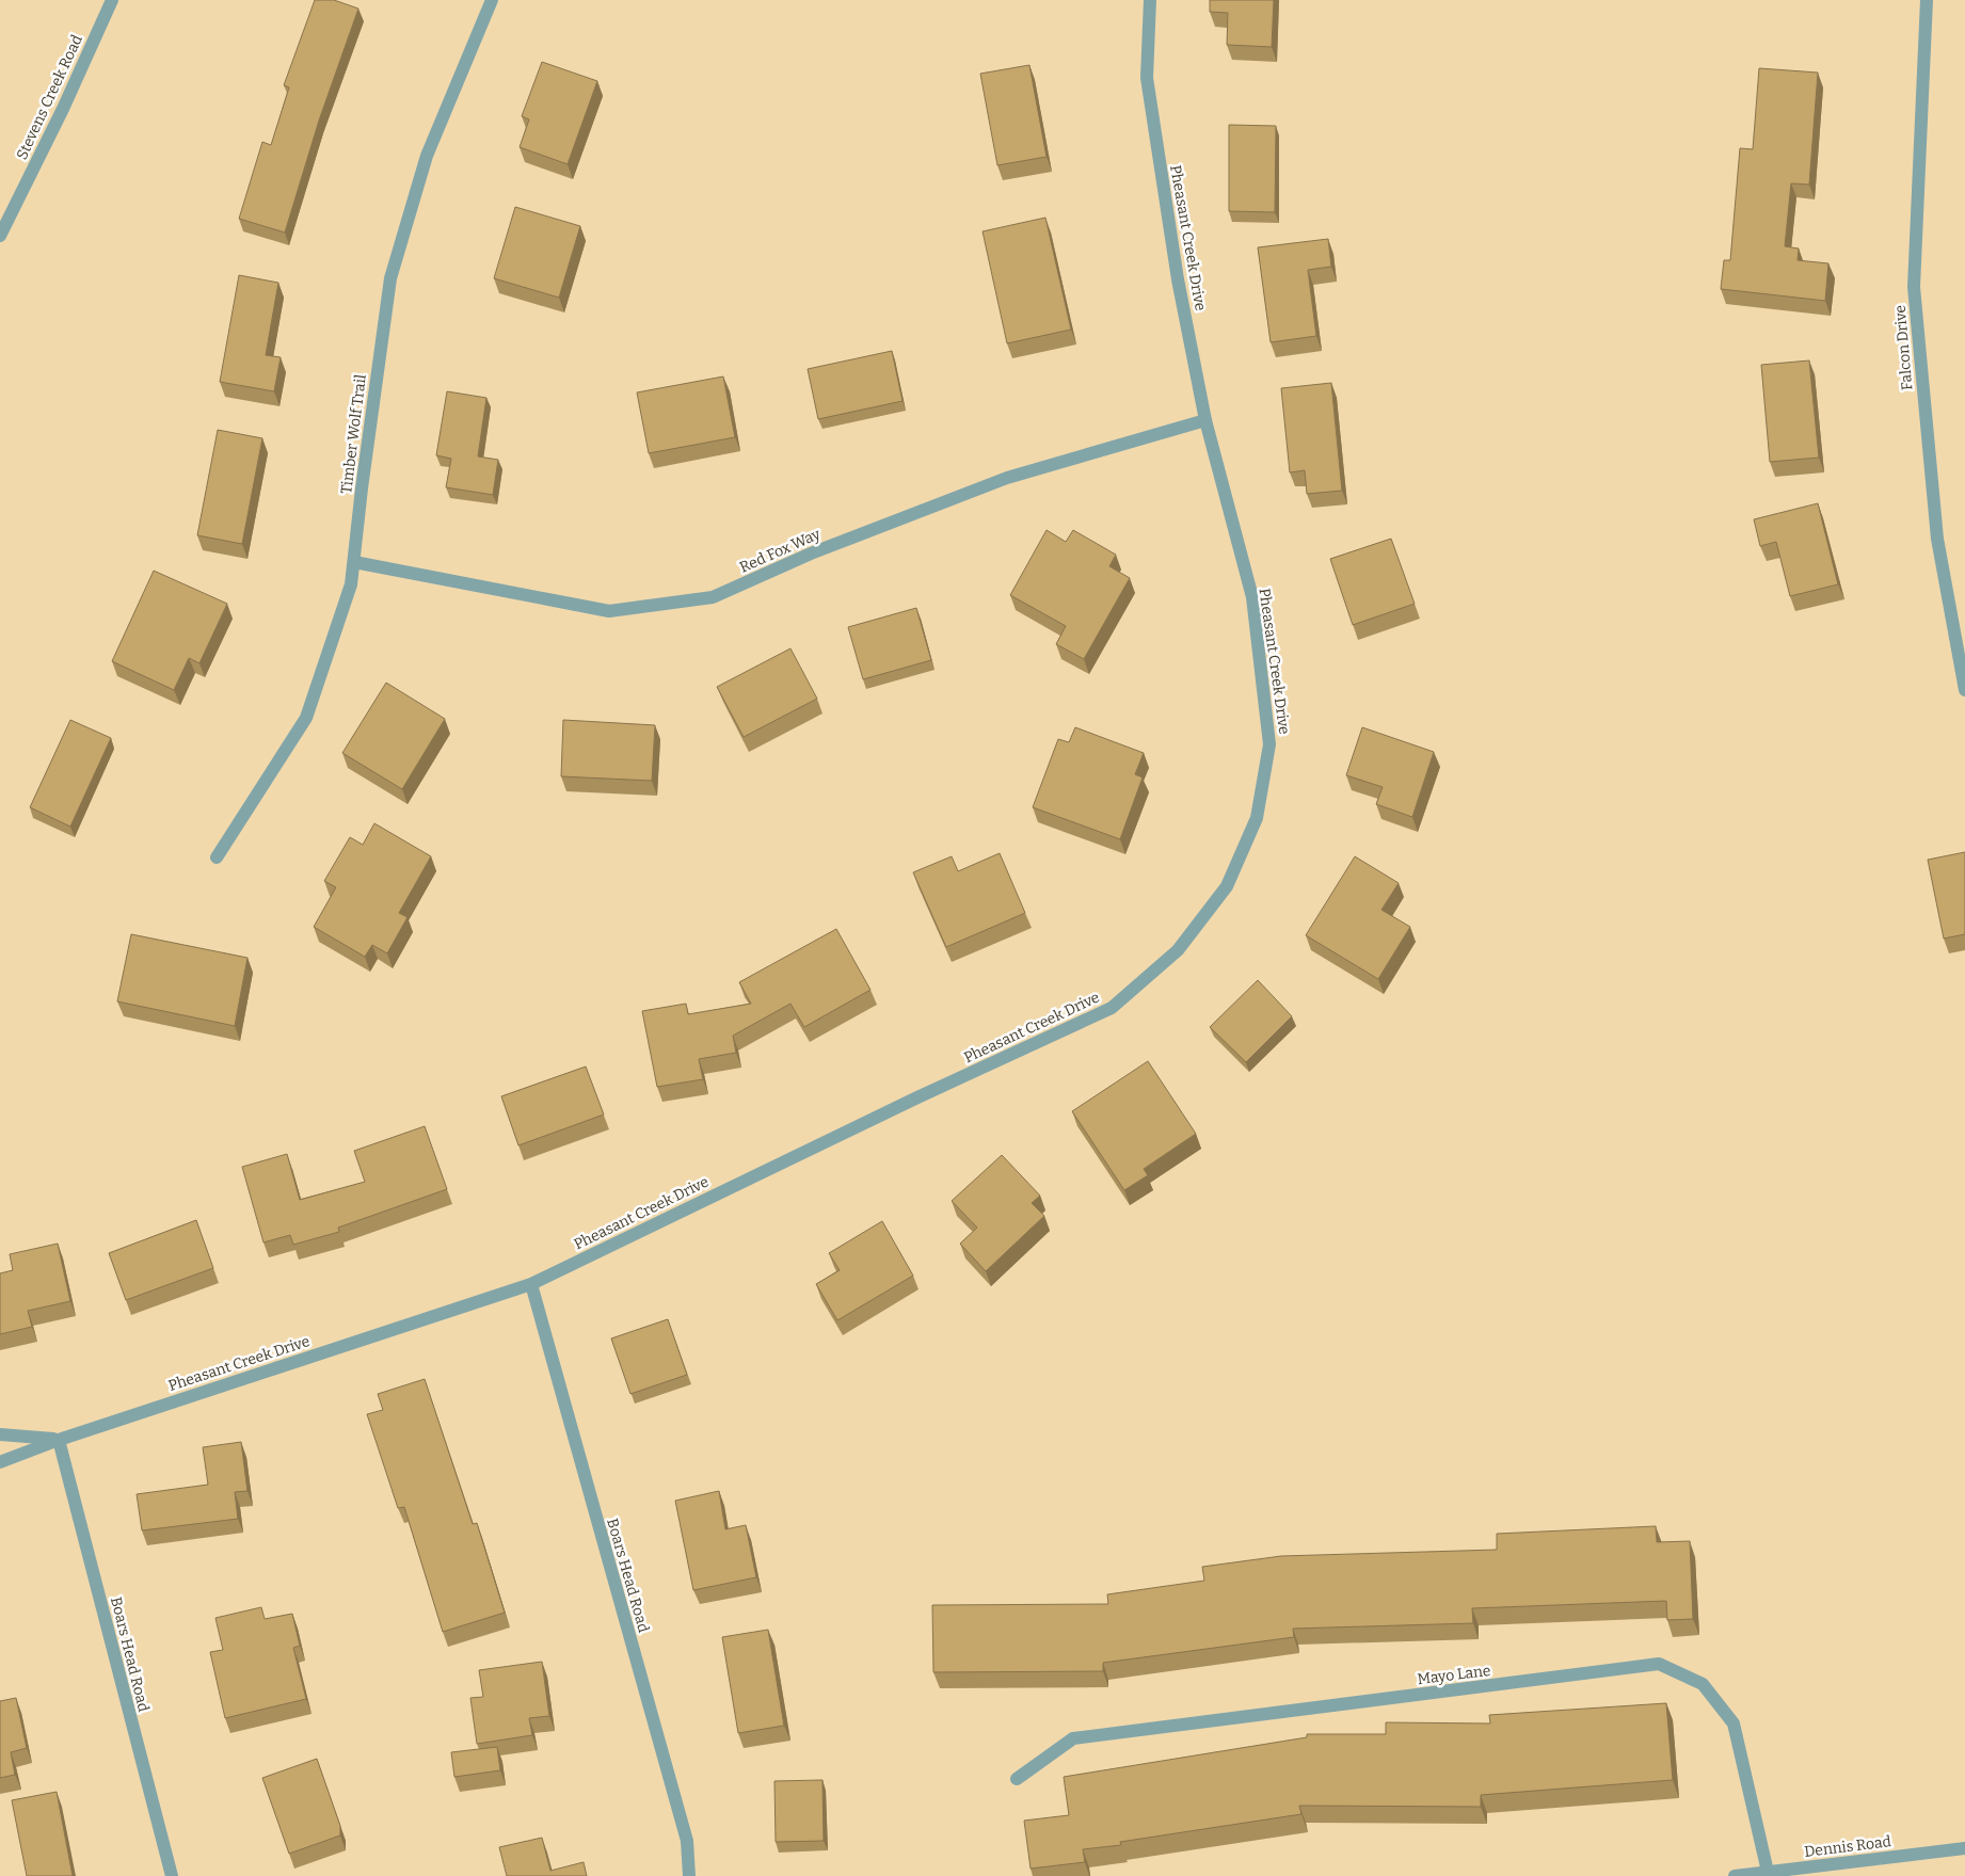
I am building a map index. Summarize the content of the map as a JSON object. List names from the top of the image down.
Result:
{
  "streets": {
    "street": [
      "Stevens Creek Road",
      "Pheasant Creek Drive",
      "Falcon Drive",
      "Timber Wolf Trail",
      "Red Fox Way",
      "Boars Head Road",
      "Mayo Lane",
      "Dennis Road"
    ]
  },
  "crossings": [
    ["Pheasant Creek Drive", "Red Fox Way"],
    ["Pheasant Creek Drive", "Boars Head Road"],
    ["Timber Wolf Trail", "Red Fox Way"],
    ["Mayo Lane", "Dennis Road"]
  ]
}
